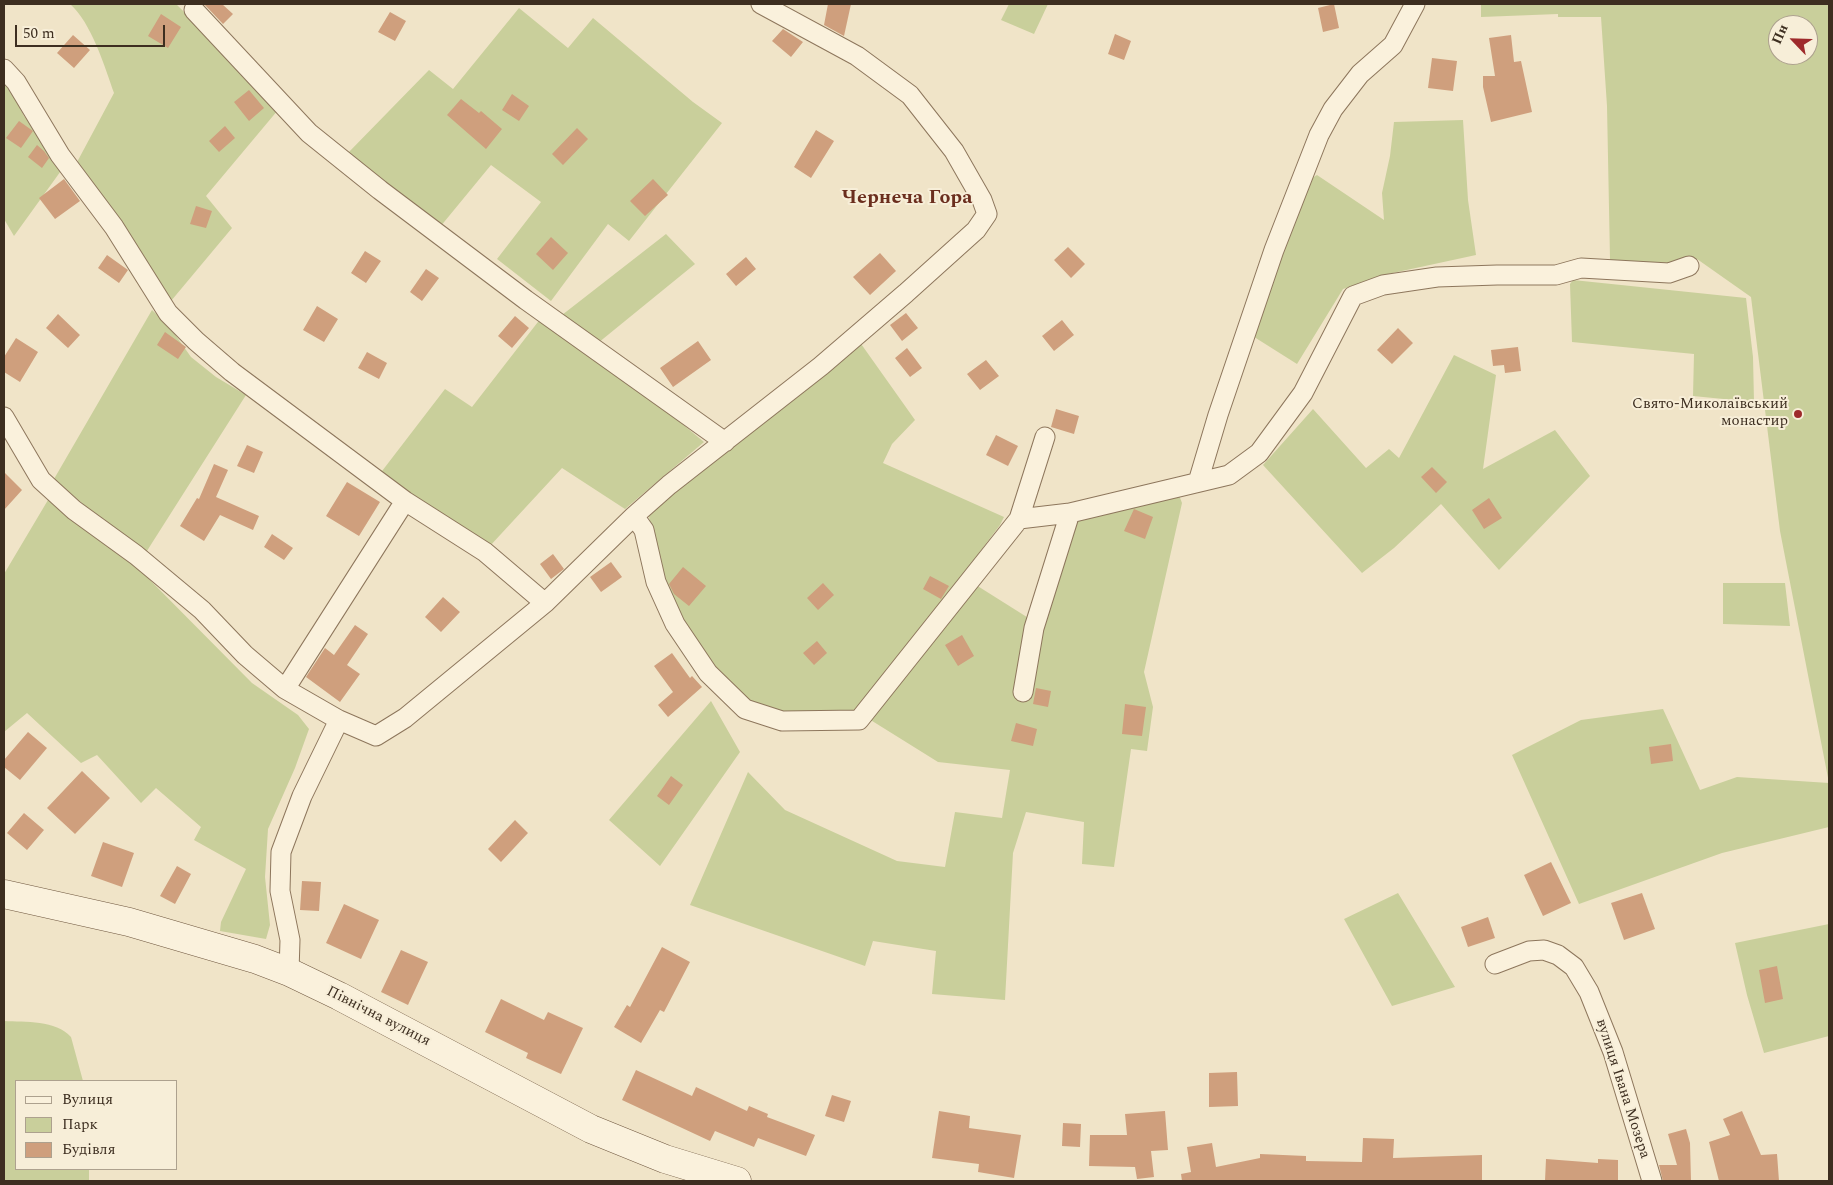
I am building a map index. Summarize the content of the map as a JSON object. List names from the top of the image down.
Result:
{
  "streets": {
    "street": ["Північна вулиця", "вулиця Івана Мозера"]
  },
  "districts": ["Чернеча Гора"],
  "places": ["Свято-Миколаївський монастир"],
  "legend": ["Вулиця", "Парк", "Будівля"],
  "scale_bar": "50 m",
  "north": "top left"
}
